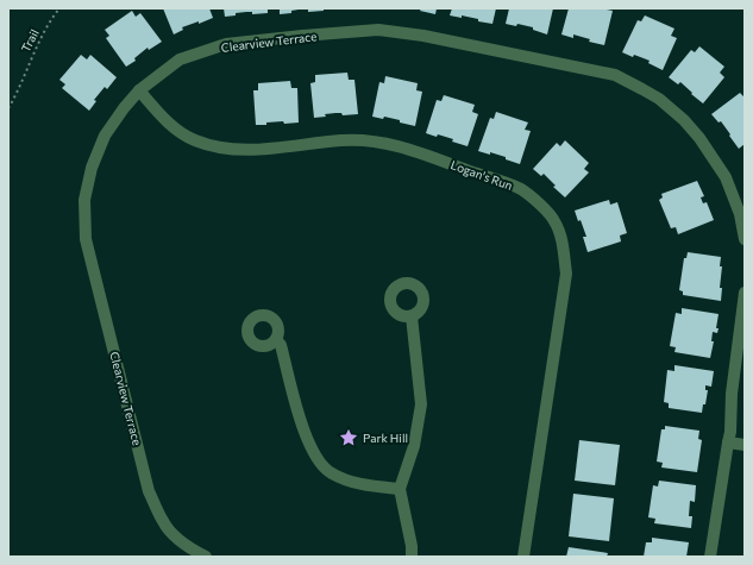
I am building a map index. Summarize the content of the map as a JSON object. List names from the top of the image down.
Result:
{
  "streets": {
    "street": ["Clearview Terrace", "Logan's Run"],
    "path": ["Trail"]
  },
  "crossings": [
    ["Clearview Terrace", "Logan's Run"]
  ],
  "places": {
    "place": ["Park Hill"]
  }
}
